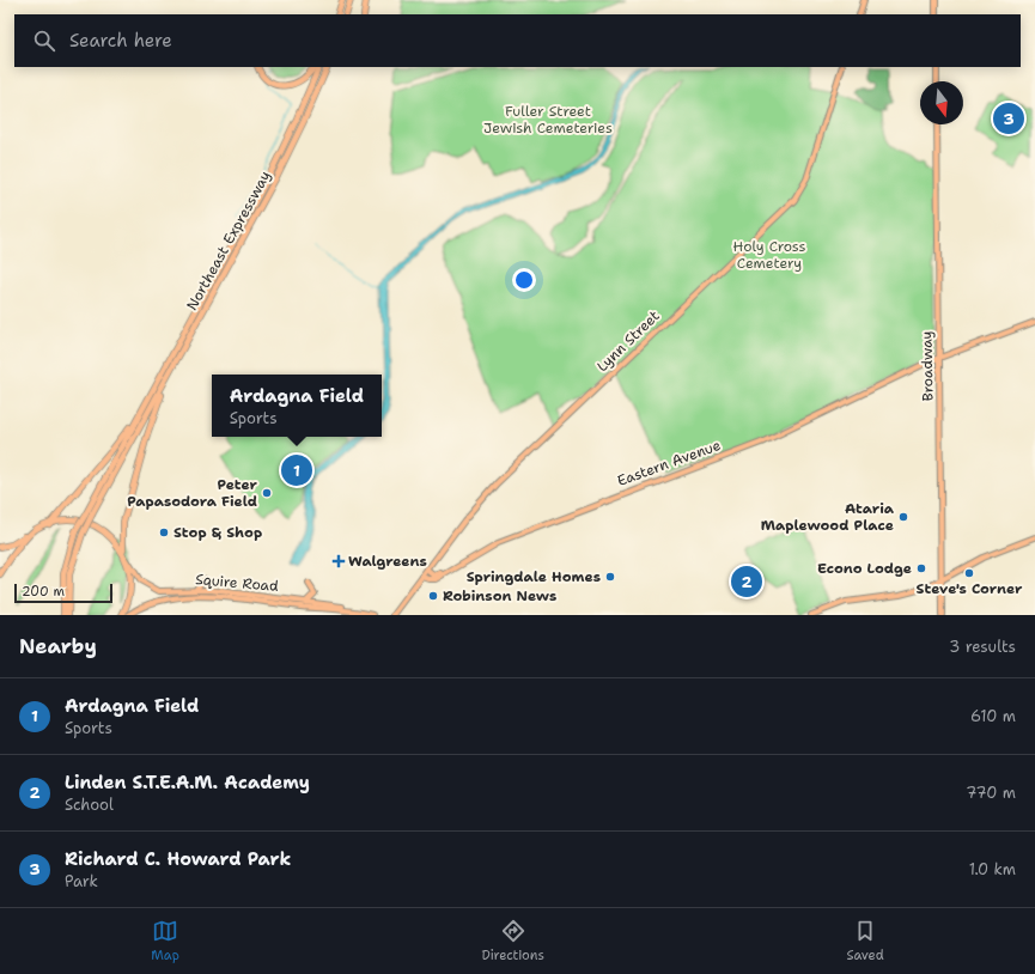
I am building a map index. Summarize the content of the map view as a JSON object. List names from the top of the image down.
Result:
{
  "streets": {
    "highway": ["Northeast Expressway"],
    "main road": [
      "Lynn Street",
      "Broadway",
      "Eastern Avenue",
      "Squire Road"
    ]
  },
  "crossings": [
    ["Lynn Street", "Eastern Avenue"],
    ["Broadway", "Eastern Avenue"]
  ],
  "parks": ["Fuller Street Jewish Cemeteries", "Holy Cross Cemetery"],
  "places": {
    "other": [
      "Peter Papasodora Field",
      "Ataria Maplewood Place",
      "Stop & Shop",
      "Econo Lodge",
      "Steve's Corner",
      "Springdale Homes",
      "Robinson News"
    ],
    "health": ["Walgreens"]
  },
  "scale_bar": "200 m",
  "north": "bottom",
  "page": {
    "search": "Search here",
    "pins": ["3", "1", "2"],
    "popup": ["Ardagna Field", "Sports"],
    "scale": "200 m",
    "heading": ["Nearby", "3 results"],
    "list": [
      {
        "mark": "1",
        "name": "Ardagna Field",
        "note": "Sports",
        "value": "610 m"
      },
      {
        "mark": "2",
        "name": "Linden S.T.E.A.M. Academy",
        "note": "School",
        "value": "770 m"
      },
      {
        "mark": "3",
        "name": "Richard C. Howard Park",
        "note": "Park",
        "value": "1.0 km"
      }
    ],
    "nav": ["Map", "Directions", "Saved"]
  }
}
